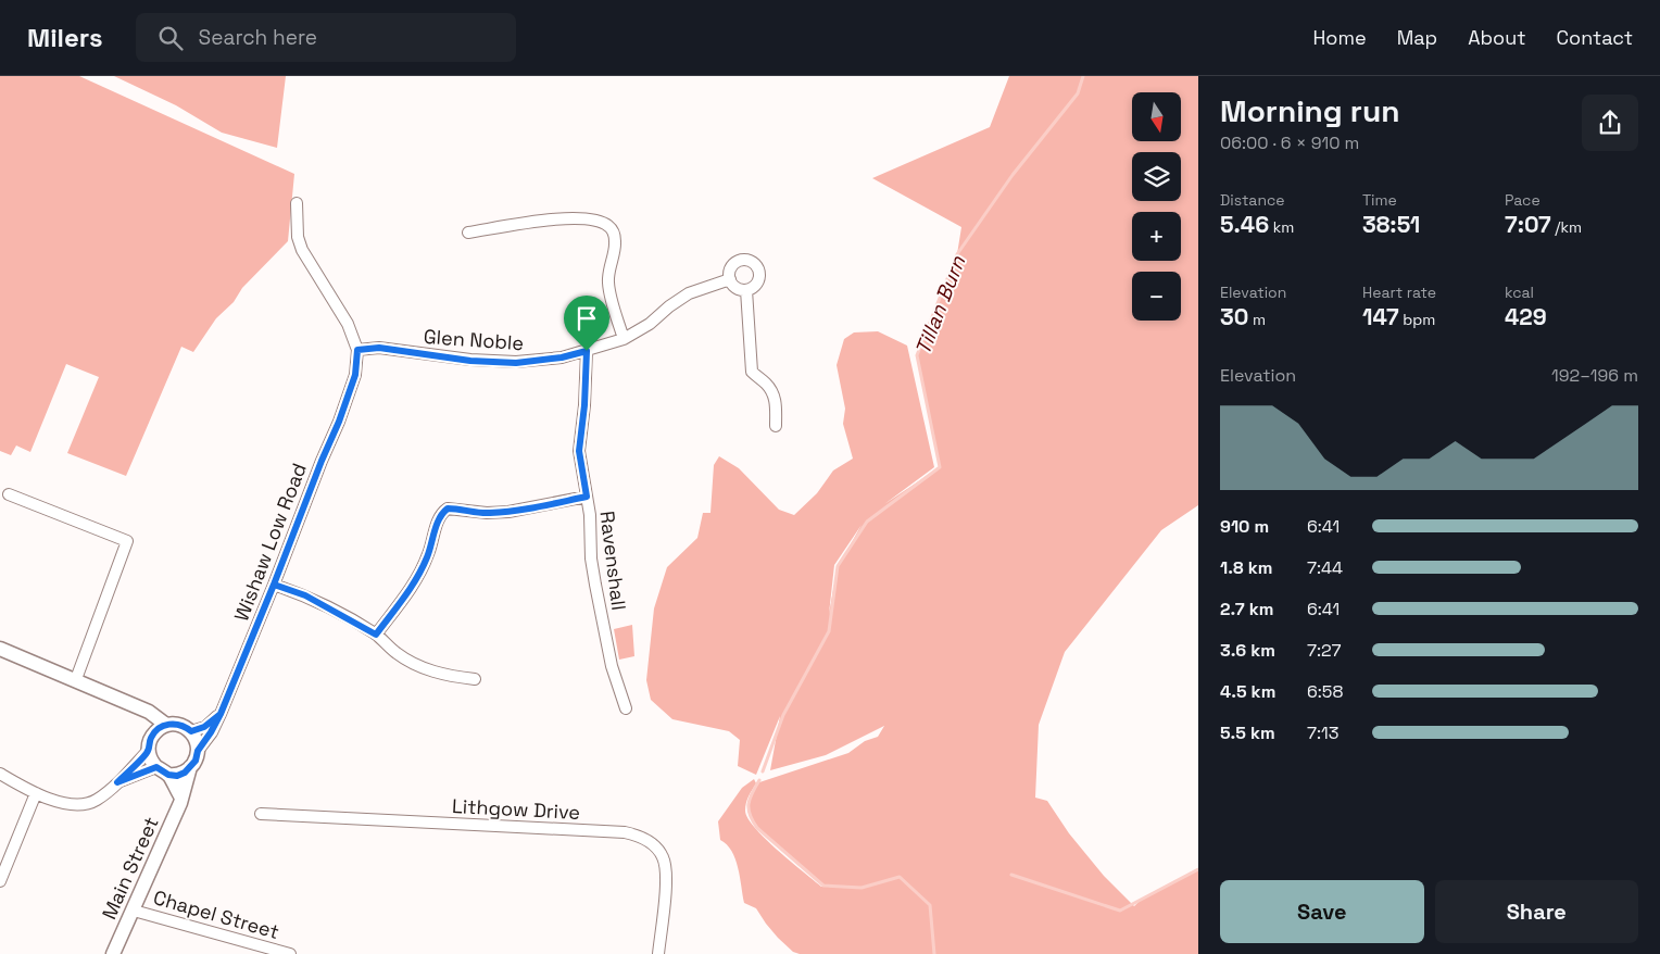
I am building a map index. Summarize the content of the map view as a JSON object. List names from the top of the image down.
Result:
{
  "streets": {
    "street": [
      "Glen Noble",
      "Wishaw Low Road",
      "Ravenshall",
      "Lithgow Drive",
      "Main Street",
      "Chapel Street"
    ]
  },
  "crossings": [
    ["Glen Noble", "Wishaw Low Road"],
    ["Glen Noble", "Ravenshall"],
    ["Wishaw Low Road", "Main Street"],
    ["Main Street", "Chapel Street"]
  ],
  "water": ["Tillan Burn"],
  "north": "bottom",
  "page": {
    "header": "Milers",
    "search": "Search here",
    "nav": [
      "Home",
      "Map",
      "About",
      "Contact"
    ],
    "heading": ["Morning run", "06:00 · 6 × 910 m"],
    "map_buttons": ["+", "−"],
    "stats": [
      ["Distance", "5.46 km"],
      ["Time", "38:51"],
      ["Pace", "7:07 /km"],
      ["Elevation", "30 m"],
      ["Heart rate", "147 bpm"],
      ["kcal", "429"]
    ],
    "chart": ["Elevation", "192–196 m"],
    "list": [
      {
        "name": "910 m",
        "note": "6:41"
      },
      {
        "name": "1.8 km",
        "note": "7:44"
      },
      {
        "name": "2.7 km",
        "note": "6:41"
      },
      {
        "name": "3.6 km",
        "note": "7:27"
      },
      {
        "name": "4.5 km",
        "note": "6:58"
      },
      {
        "name": "5.5 km",
        "note": "7:13"
      }
    ],
    "buttons": ["Save", "Share"]
  }
}
